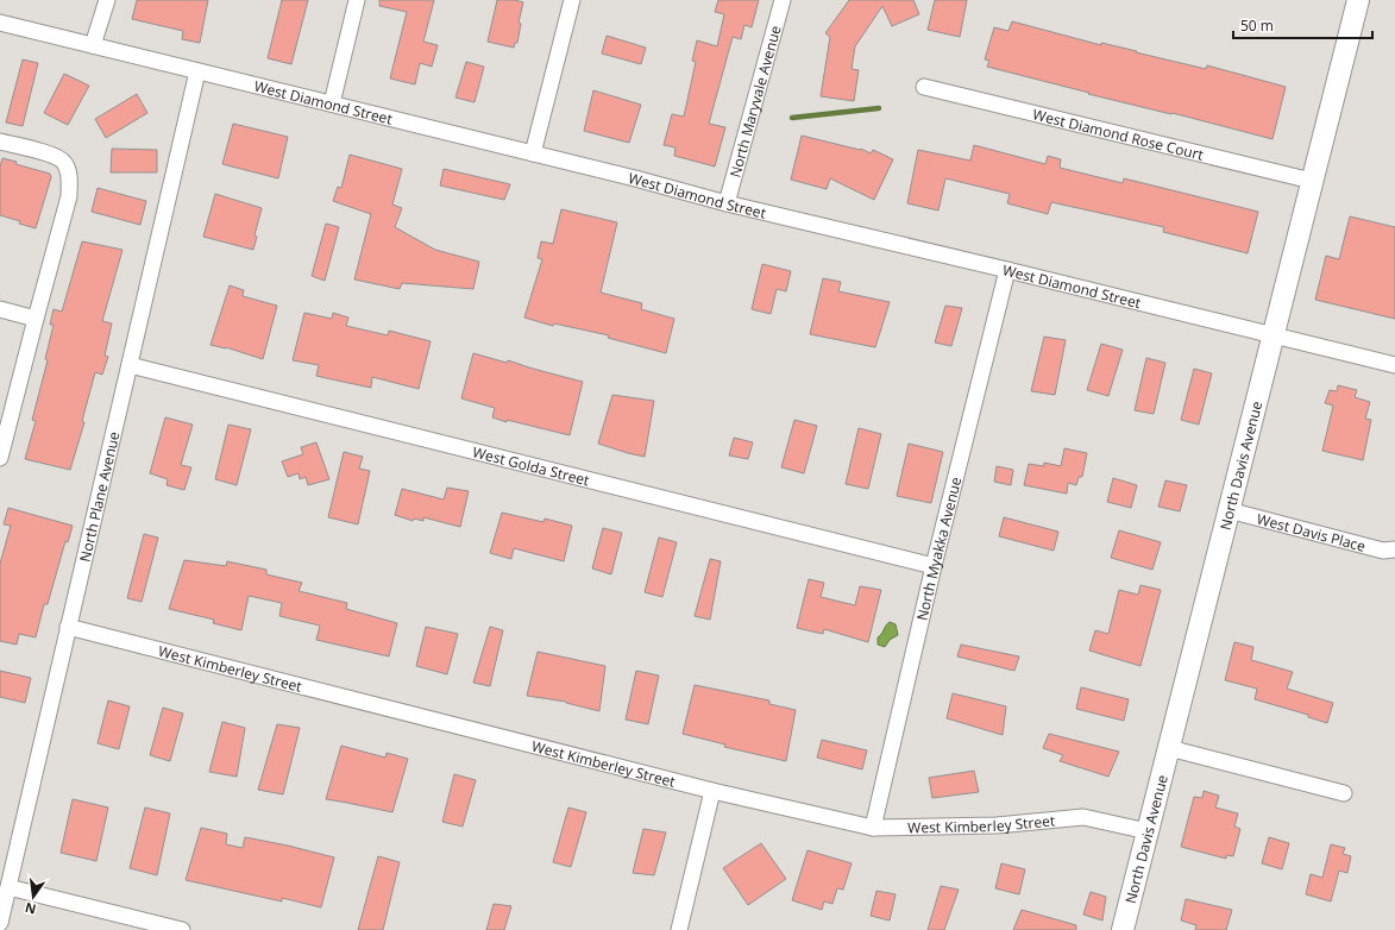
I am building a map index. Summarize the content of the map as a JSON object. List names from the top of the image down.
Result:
{
  "streets": {
    "street": [
      "West Diamond Street",
      "North Maryvale Avenue",
      "West Diamond Rose Court",
      "West Golda Street",
      "North Davis Avenue",
      "North Plane Avenue",
      "West Davis Place",
      "North Myakka Avenue",
      "West Kimberley Street"
    ]
  },
  "crossings": [
    ["West Diamond Street", "North Maryvale Avenue"],
    ["West Diamond Street", "North Davis Avenue"],
    ["West Diamond Street", "North Plane Avenue"],
    ["West Diamond Street", "North Myakka Avenue"],
    ["West Diamond Rose Court", "North Davis Avenue"],
    ["West Golda Street", "North Plane Avenue"],
    ["West Golda Street", "North Myakka Avenue"],
    ["North Davis Avenue", "West Davis Place"],
    ["North Davis Avenue", "West Kimberley Street"],
    ["North Plane Avenue", "West Kimberley Street"],
    ["North Myakka Avenue", "West Kimberley Street"]
  ],
  "scale_bar": "50 m",
  "north": "bottom"
}
